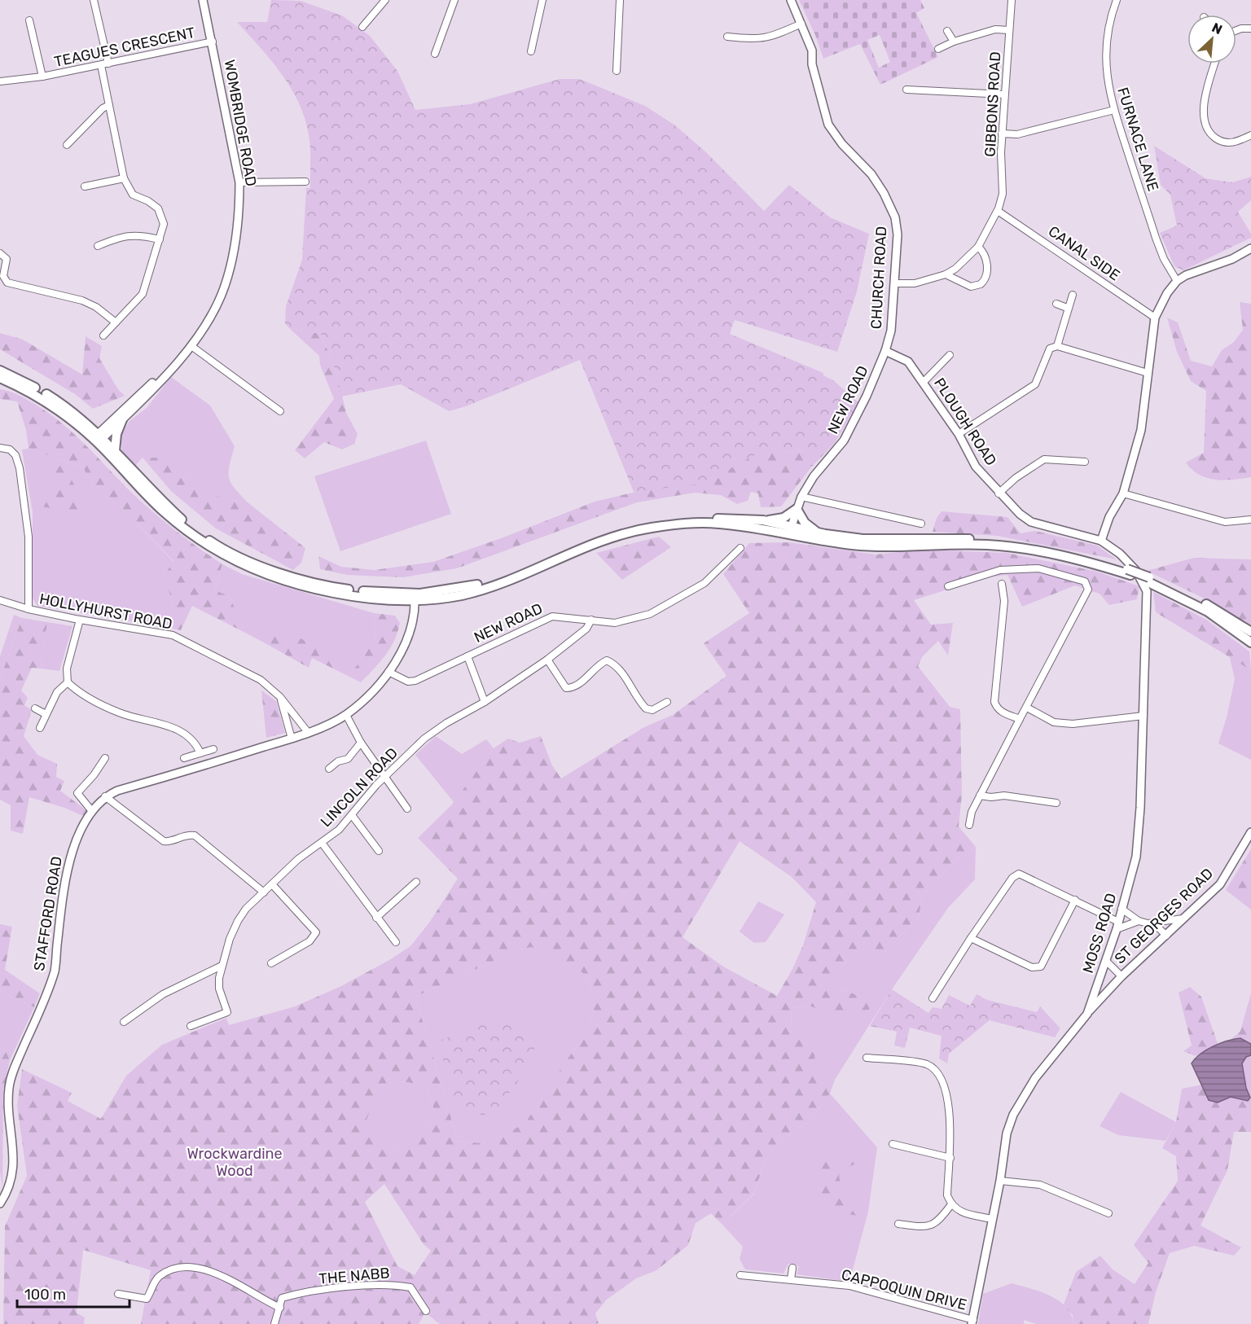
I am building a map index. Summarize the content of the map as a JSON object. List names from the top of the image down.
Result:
{
  "streets": {
    "street": [
      "TEAGUES CRESCENT",
      "GIBBONS ROAD",
      "WOMBRIDGE ROAD",
      "FURNACE LANE",
      "CANAL SIDE",
      "CHURCH ROAD",
      "NEW ROAD",
      "PLOUGH ROAD",
      "HOLLYHURST ROAD",
      "LINCOLN ROAD",
      "STAFFORD ROAD",
      "ST GEORGES ROAD",
      "MOSS ROAD",
      "THE NABB",
      "CAPPOQUIN DRIVE"
    ]
  },
  "crossings": [
    ["TEAGUES CRESCENT", "WOMBRIDGE ROAD"],
    ["GIBBONS ROAD", "CANAL SIDE"],
    ["GIBBONS ROAD", "CHURCH ROAD"],
    ["CHURCH ROAD", "NEW ROAD"],
    ["CHURCH ROAD", "PLOUGH ROAD"],
    ["NEW ROAD", "PLOUGH ROAD"],
    ["NEW ROAD", "LINCOLN ROAD"],
    ["PLOUGH ROAD", "MOSS ROAD"],
    ["ST GEORGES ROAD", "MOSS ROAD"],
    ["MOSS ROAD", "CAPPOQUIN DRIVE"]
  ],
  "parks": ["Wrockwardine Wood"],
  "scale_bar": "100 m",
  "north": "top right"
}
